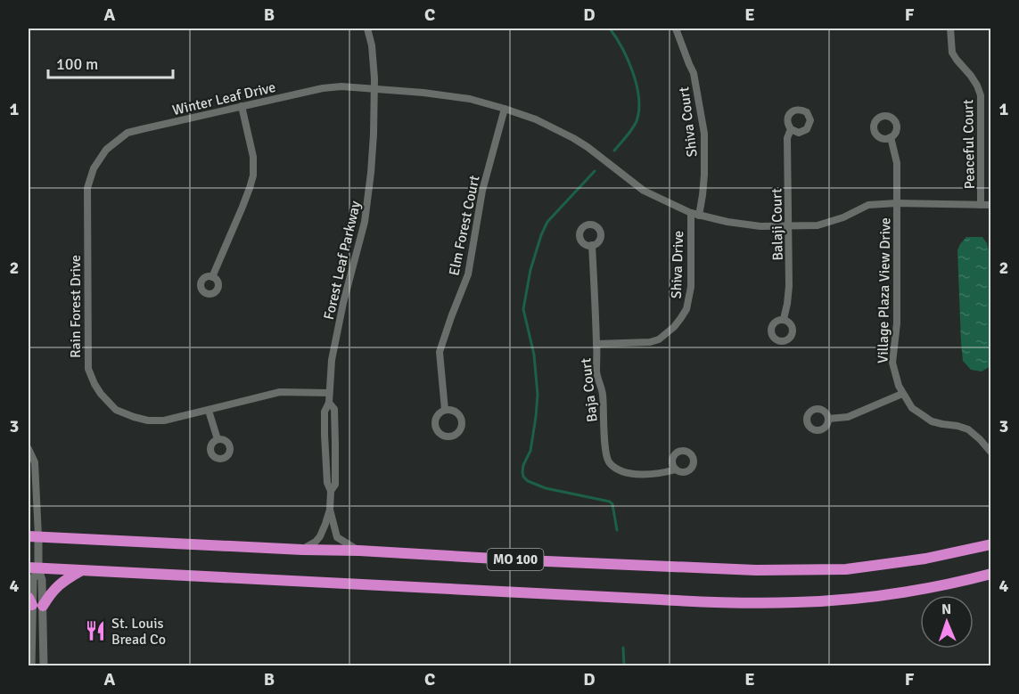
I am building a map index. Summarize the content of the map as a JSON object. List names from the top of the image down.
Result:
{
  "streets": {
    "highway": ["MO 100"],
    "street": [
      "Winter Leaf Drive",
      "Shiva Court",
      "Peaceful Court",
      "Balaji Court",
      "Elm Forest Court",
      "Forest Leaf Parkway",
      "Shiva Drive",
      "Village Plaza View Drive",
      "Rain Forest Drive",
      "Baja Court"
    ]
  },
  "crossings": [
    ["Winter Leaf Drive", "Shiva Court"],
    ["Winter Leaf Drive", "Peaceful Court"],
    ["Winter Leaf Drive", "Balaji Court"],
    ["Winter Leaf Drive", "Elm Forest Court"],
    ["Winter Leaf Drive", "Forest Leaf Parkway"],
    ["Winter Leaf Drive", "Shiva Drive"],
    ["Winter Leaf Drive", "Village Plaza View Drive"],
    ["Winter Leaf Drive", "Rain Forest Drive"],
    ["Forest Leaf Parkway", "Rain Forest Drive"],
    ["Forest Leaf Parkway", "MO 100"],
    ["Shiva Drive", "Baja Court"]
  ],
  "places": {
    "restaurant": ["St. Louis Bread Co"]
  },
  "scale_bar": "100 m",
  "north": "top",
  "grid": {
    "columns": [
      "A",
      "B",
      "C",
      "D",
      "E",
      "F"
    ],
    "rows": [
      "1",
      "2",
      "3",
      "4"
    ]
  }
}
